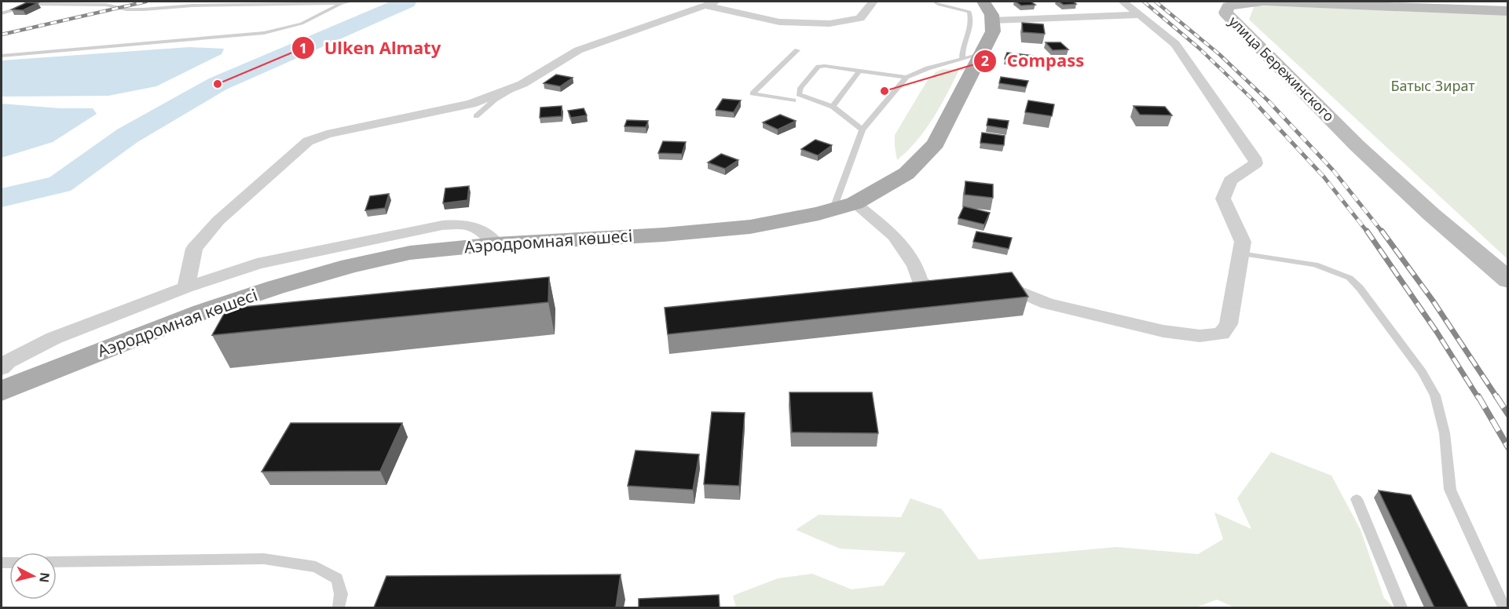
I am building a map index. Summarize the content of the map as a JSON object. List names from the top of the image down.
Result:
{
  "streets": {
    "main road": ["улица Бережинского", "Аэродромная көшесі"]
  },
  "parks": ["Батыс Зират"],
  "places": ["Ulken Almaty", "Compass"],
  "north": "right"
}
